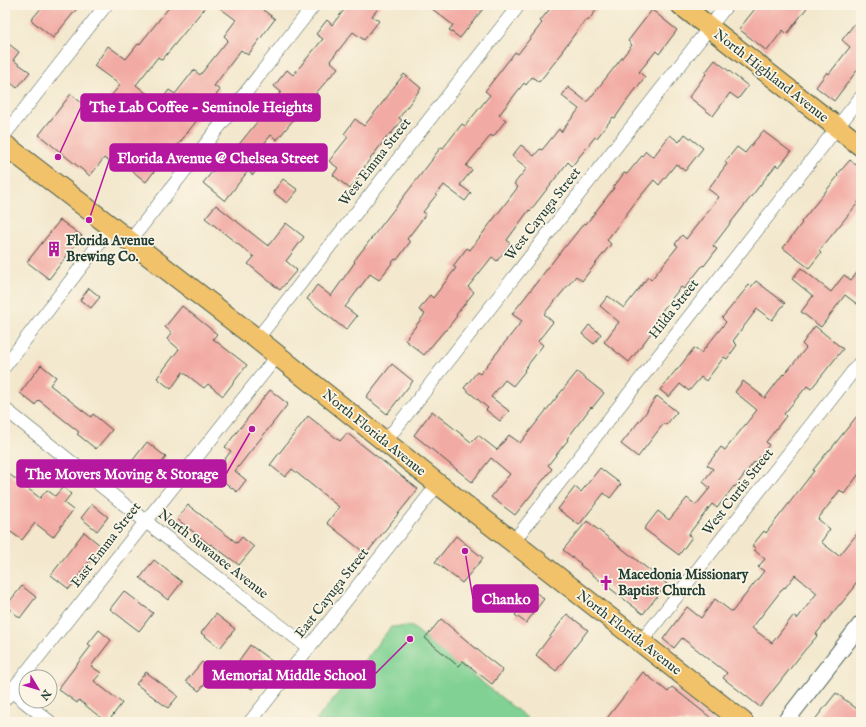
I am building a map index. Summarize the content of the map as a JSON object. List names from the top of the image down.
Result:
{
  "streets": {
    "main road": ["North Highland Avenue", "North Florida Avenue"],
    "street": [
      "West Emma Street",
      "West Cayuga Street",
      "Hilda Street",
      "West Curtis Street",
      "East Emma Street",
      "North Suwanee Avenue",
      "East Cayuga Street"
    ]
  },
  "crossings": [
    ["North Highland Avenue", "West Cayuga Street"],
    ["North Highland Avenue", "Hilda Street"],
    ["West Emma Street", "North Florida Avenue"],
    ["West Cayuga Street", "North Florida Avenue"],
    ["Hilda Street", "North Florida Avenue"],
    ["North Florida Avenue", "West Curtis Street"],
    ["North Florida Avenue", "East Emma Street"],
    ["North Florida Avenue", "East Cayuga Street"],
    ["East Emma Street", "North Suwanee Avenue"],
    ["North Suwanee Avenue", "East Cayuga Street"]
  ],
  "places": {
    "other": [
      "The Lab Coffee - Seminole Heights",
      "Florida Avenue @ Chelsea Street",
      "The Movers Moving & Storage",
      "Chanko",
      "Memorial Middle School"
    ],
    "building": ["Florida Avenue Brewing Co."],
    "church": ["Macedonia Missionary Baptist Church"]
  },
  "north": "bottom right"
}
